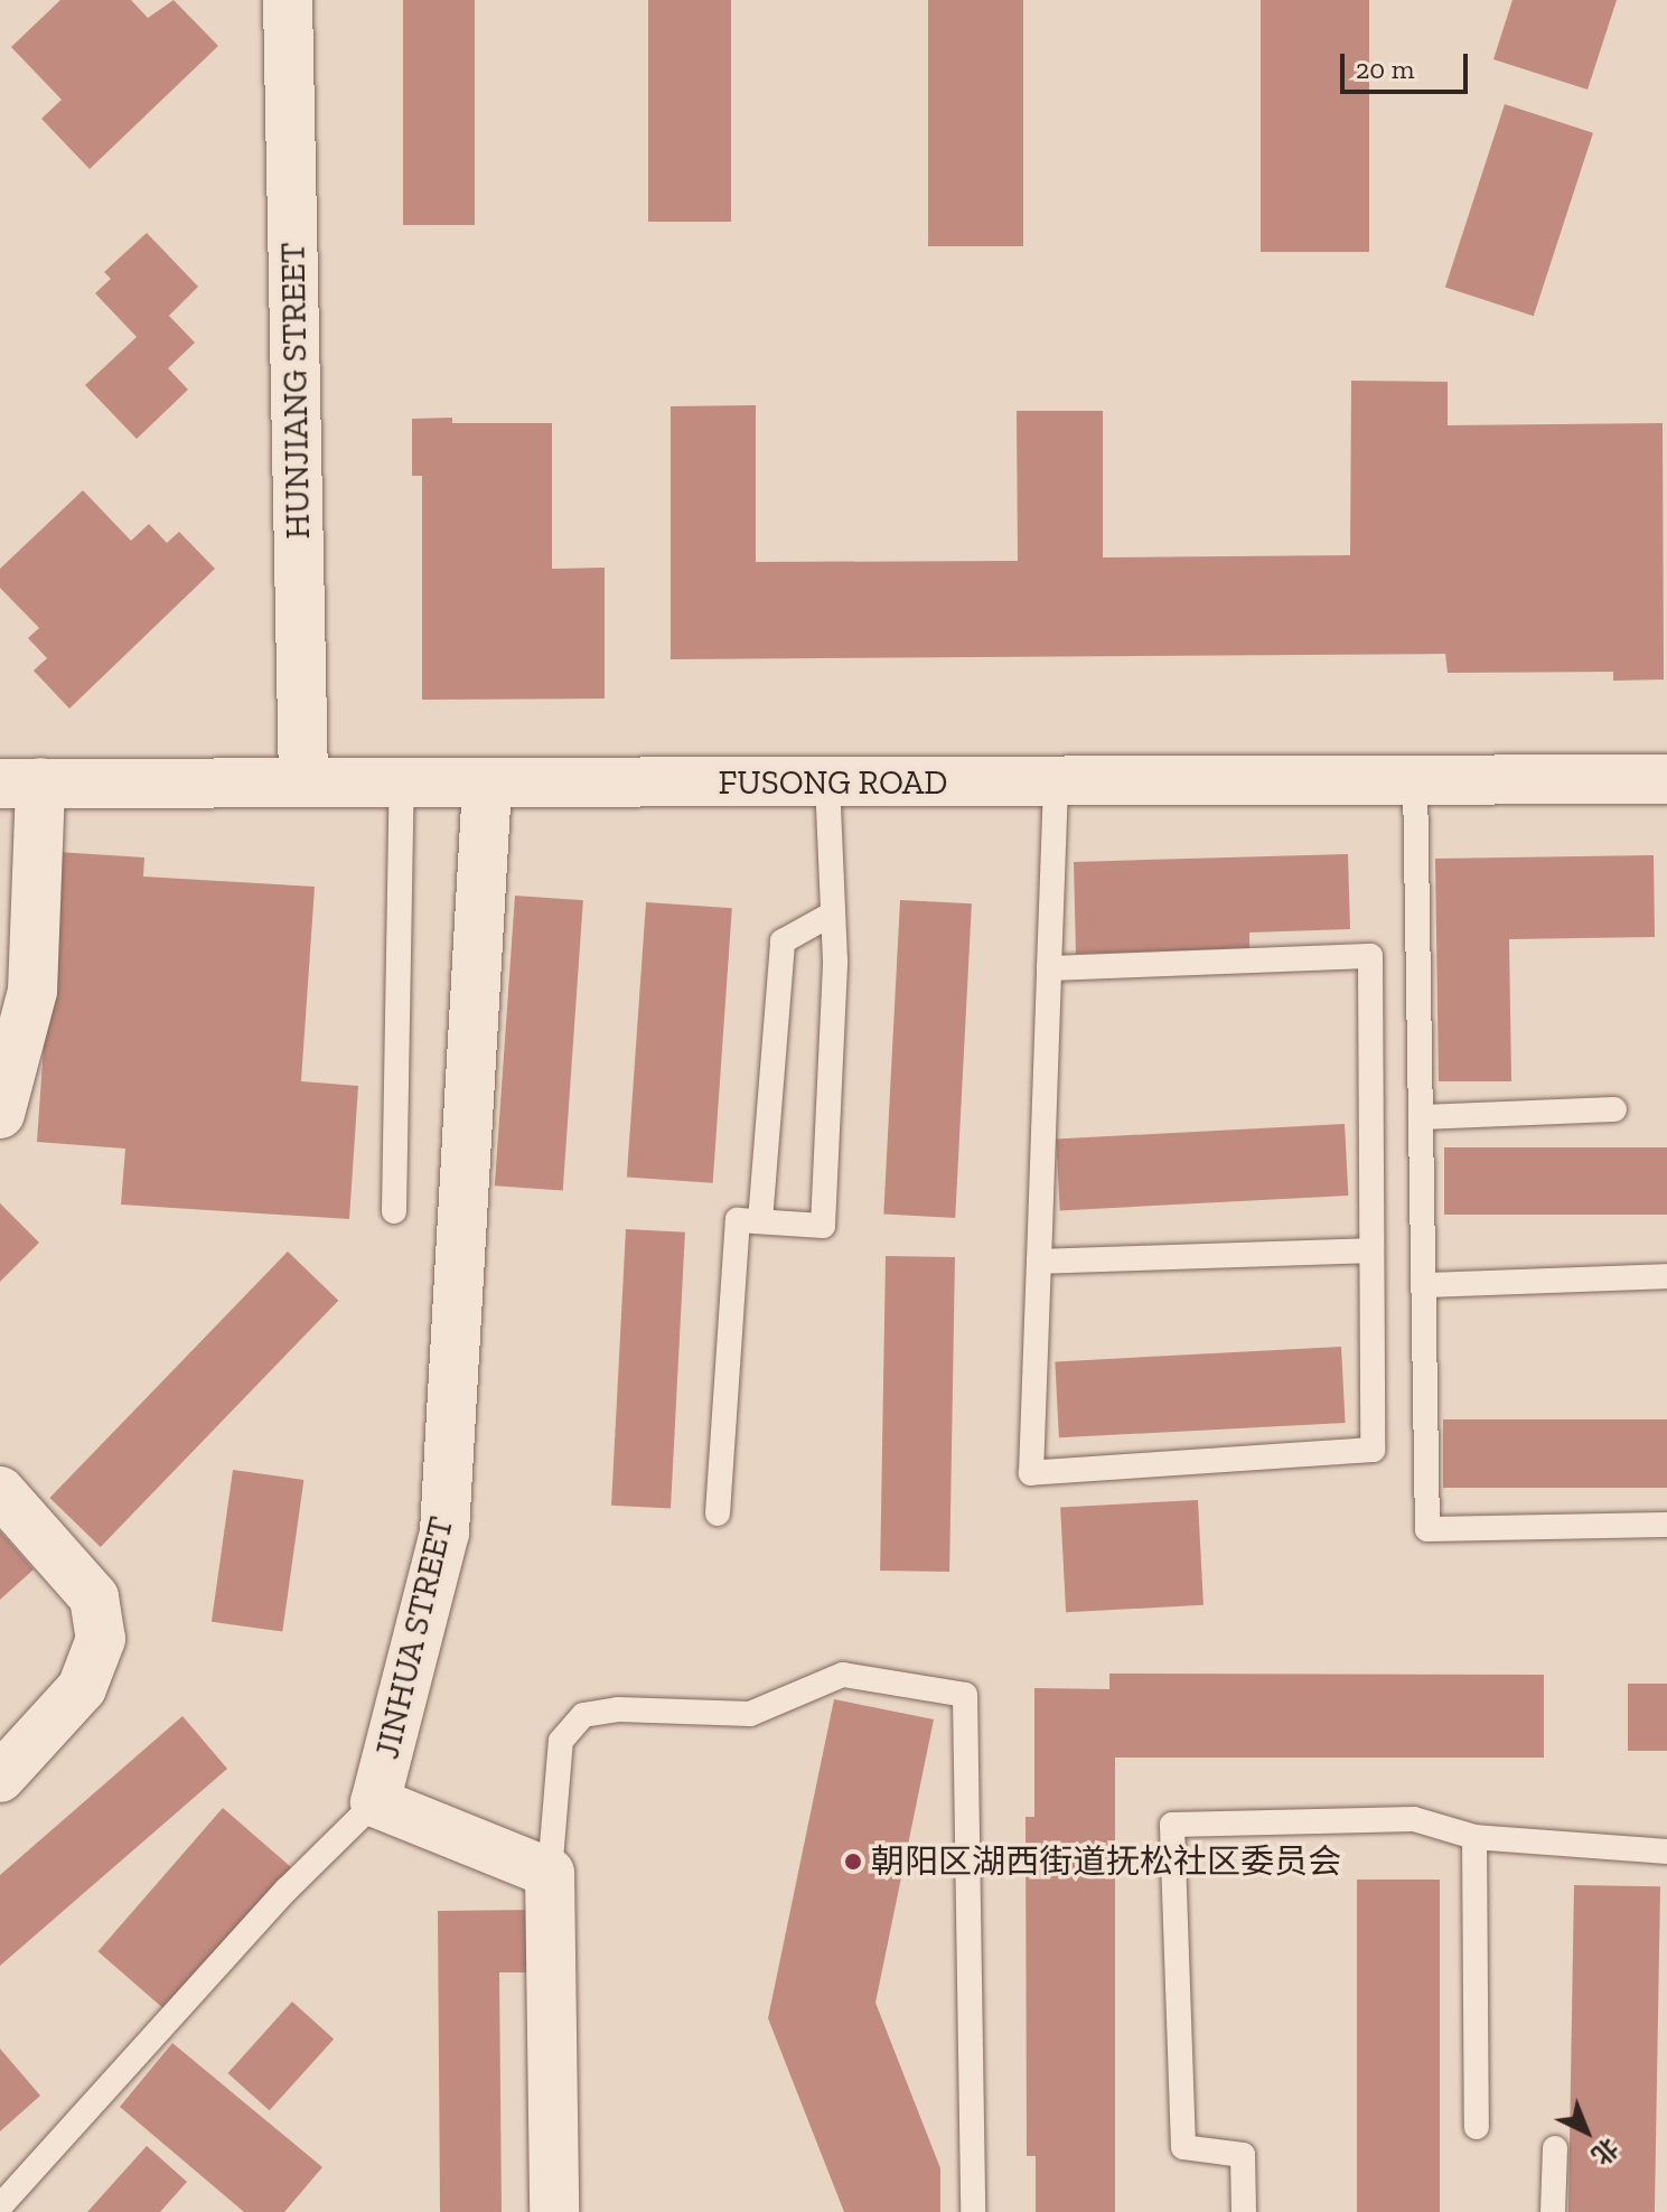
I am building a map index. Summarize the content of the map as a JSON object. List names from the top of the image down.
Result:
{
  "streets": {
    "street": ["HUNJIANG STREET", "FUSONG ROAD", "JINHUA STREET"]
  },
  "crossings": [
    ["HUNJIANG STREET", "FUSONG ROAD"],
    ["FUSONG ROAD", "JINHUA STREET"]
  ],
  "places": ["朝阳区湖西街道抚松社区委员会"],
  "scale_bar": "20 m",
  "north": "bottom right"
}
